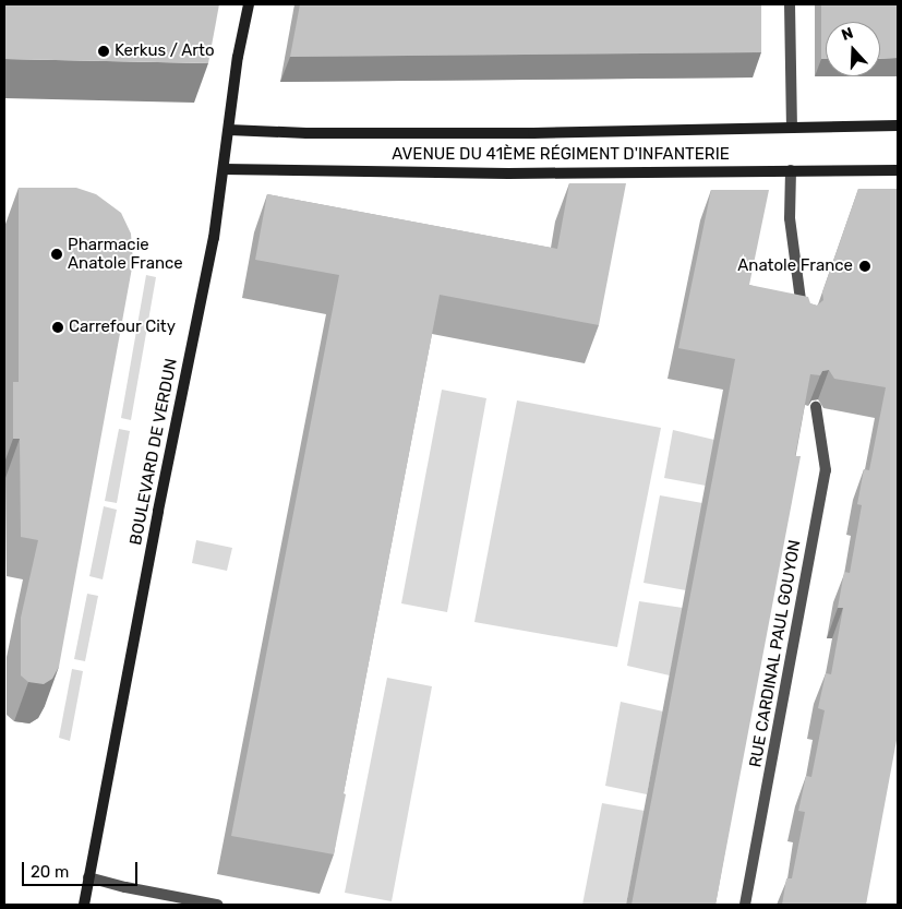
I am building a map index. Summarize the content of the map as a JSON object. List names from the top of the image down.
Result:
{
  "streets": {
    "street": ["AVENUE DU 41ÈME RÉGIMENT D'INFANTERIE", "BOULEVARD DE VERDUN", "RUE CARDINAL PAUL GOUYON"]
  },
  "crossings": [
    ["AVENUE DU 41ÈME RÉGIMENT D'INFANTERIE", "BOULEVARD DE VERDUN"]
  ],
  "places": [
    "Kerkus / Arto",
    "Pharmacie Anatole France",
    "Anatole France",
    "Carrefour City"
  ],
  "scale_bar": "20 m",
  "north": "top"
}
